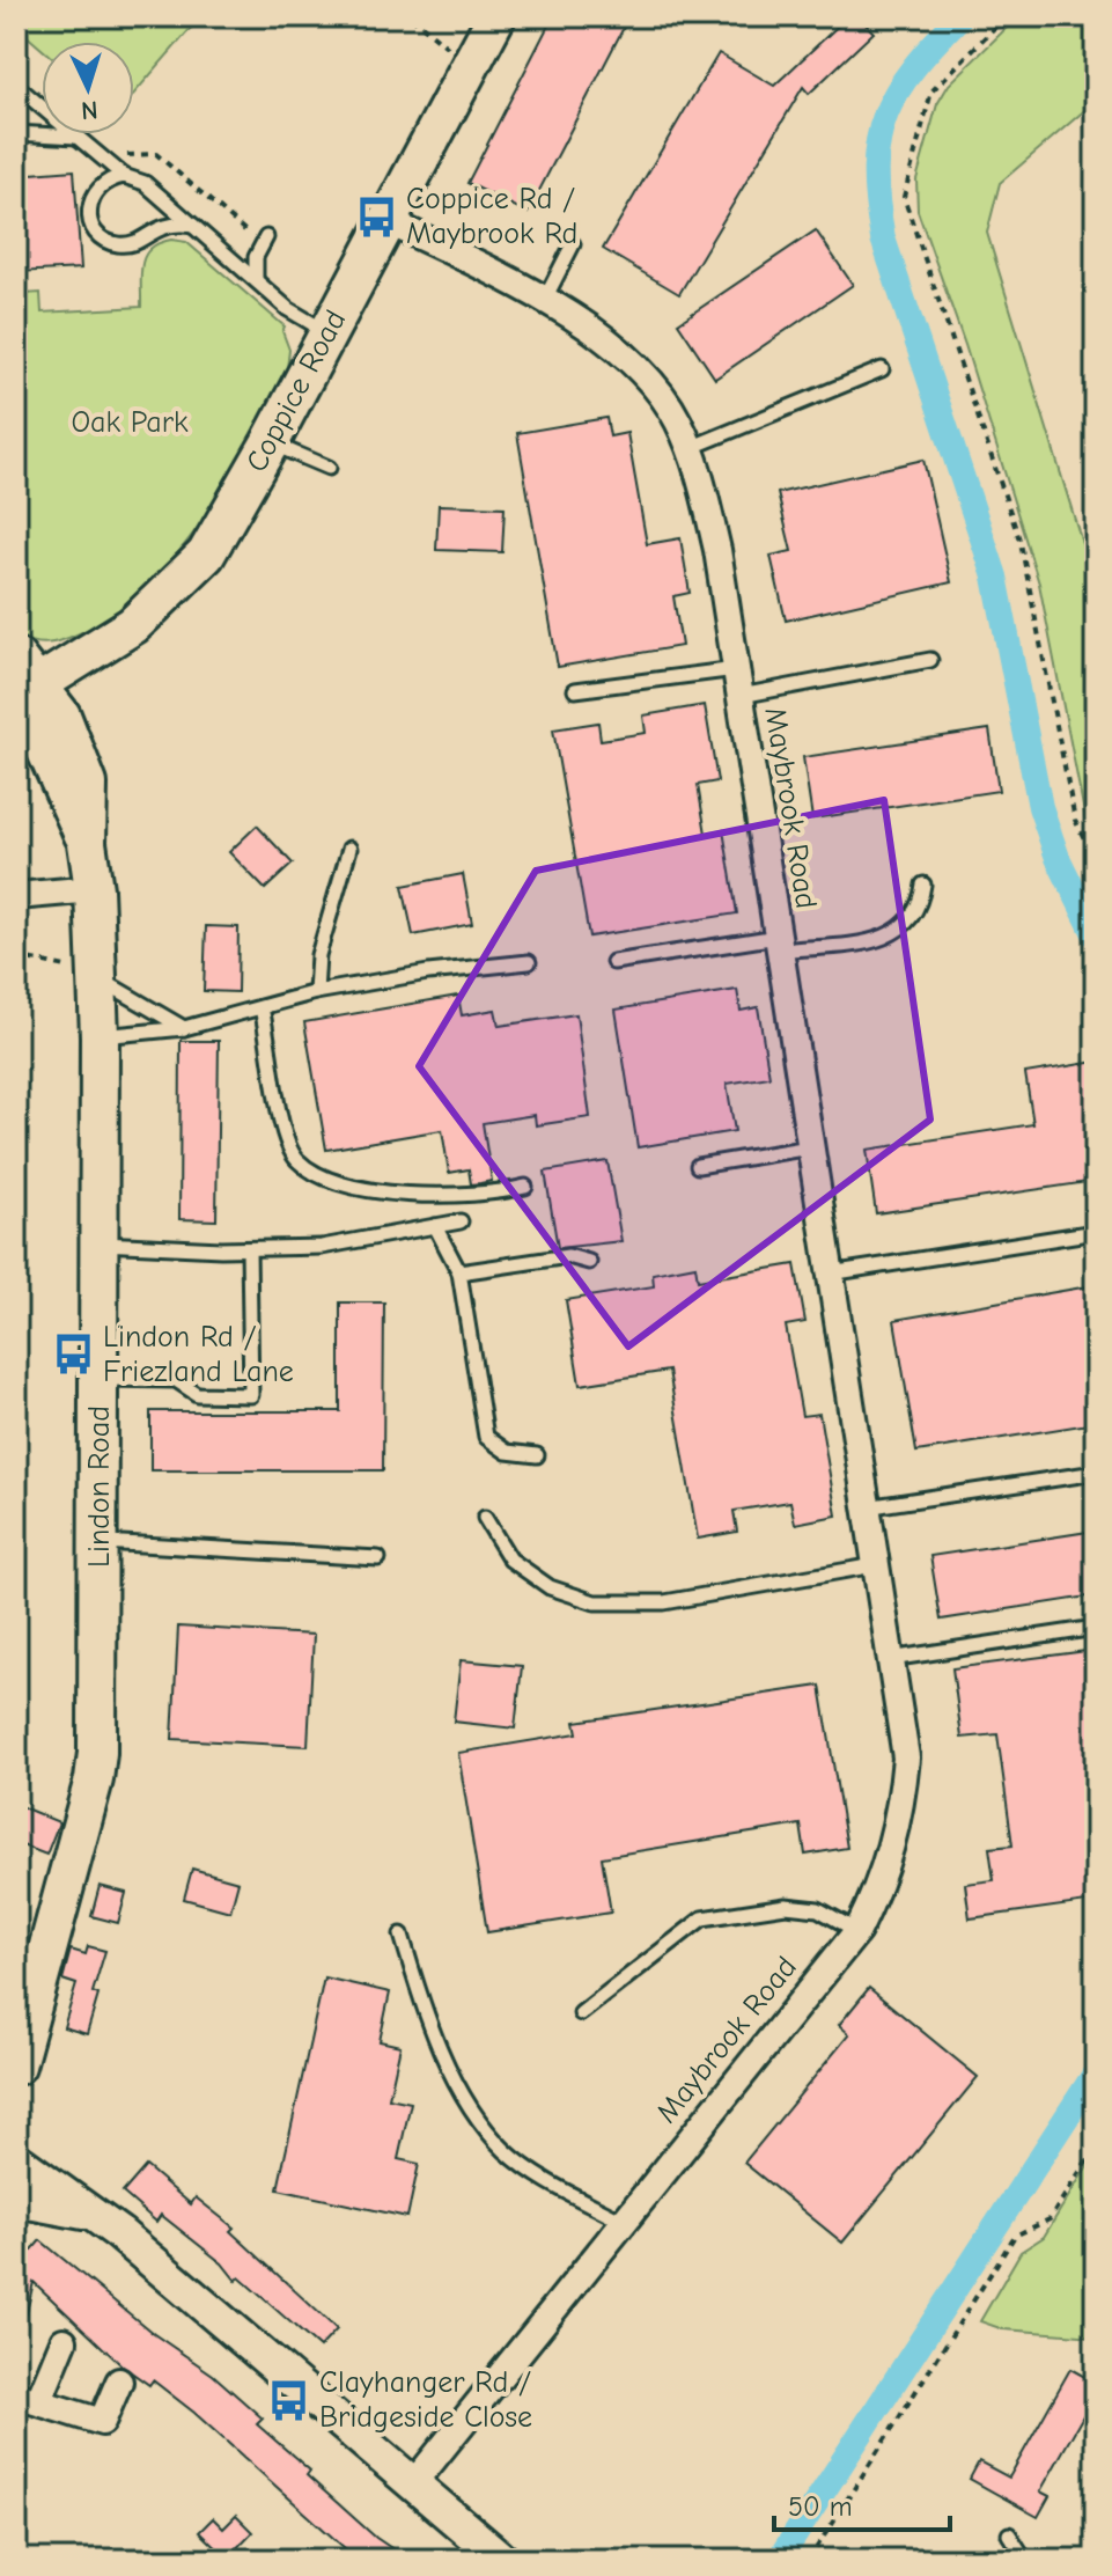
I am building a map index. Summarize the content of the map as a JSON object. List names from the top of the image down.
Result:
{
  "streets": {
    "main road": ["Coppice Road", "Lindon Road"],
    "street": ["Maybrook Road"]
  },
  "crossings": [
    ["Coppice Road", "Maybrook Road"],
    ["Coppice Road", "Lindon Road"]
  ],
  "parks": ["Oak Park"],
  "places": {
    "bus stop": ["Coppice Rd / Maybrook Rd", "Lindon Rd / Friezland Lane", "Clayhanger Rd / Bridgeside Close"]
  },
  "scale_bar": "50 m",
  "north": "bottom"
}
